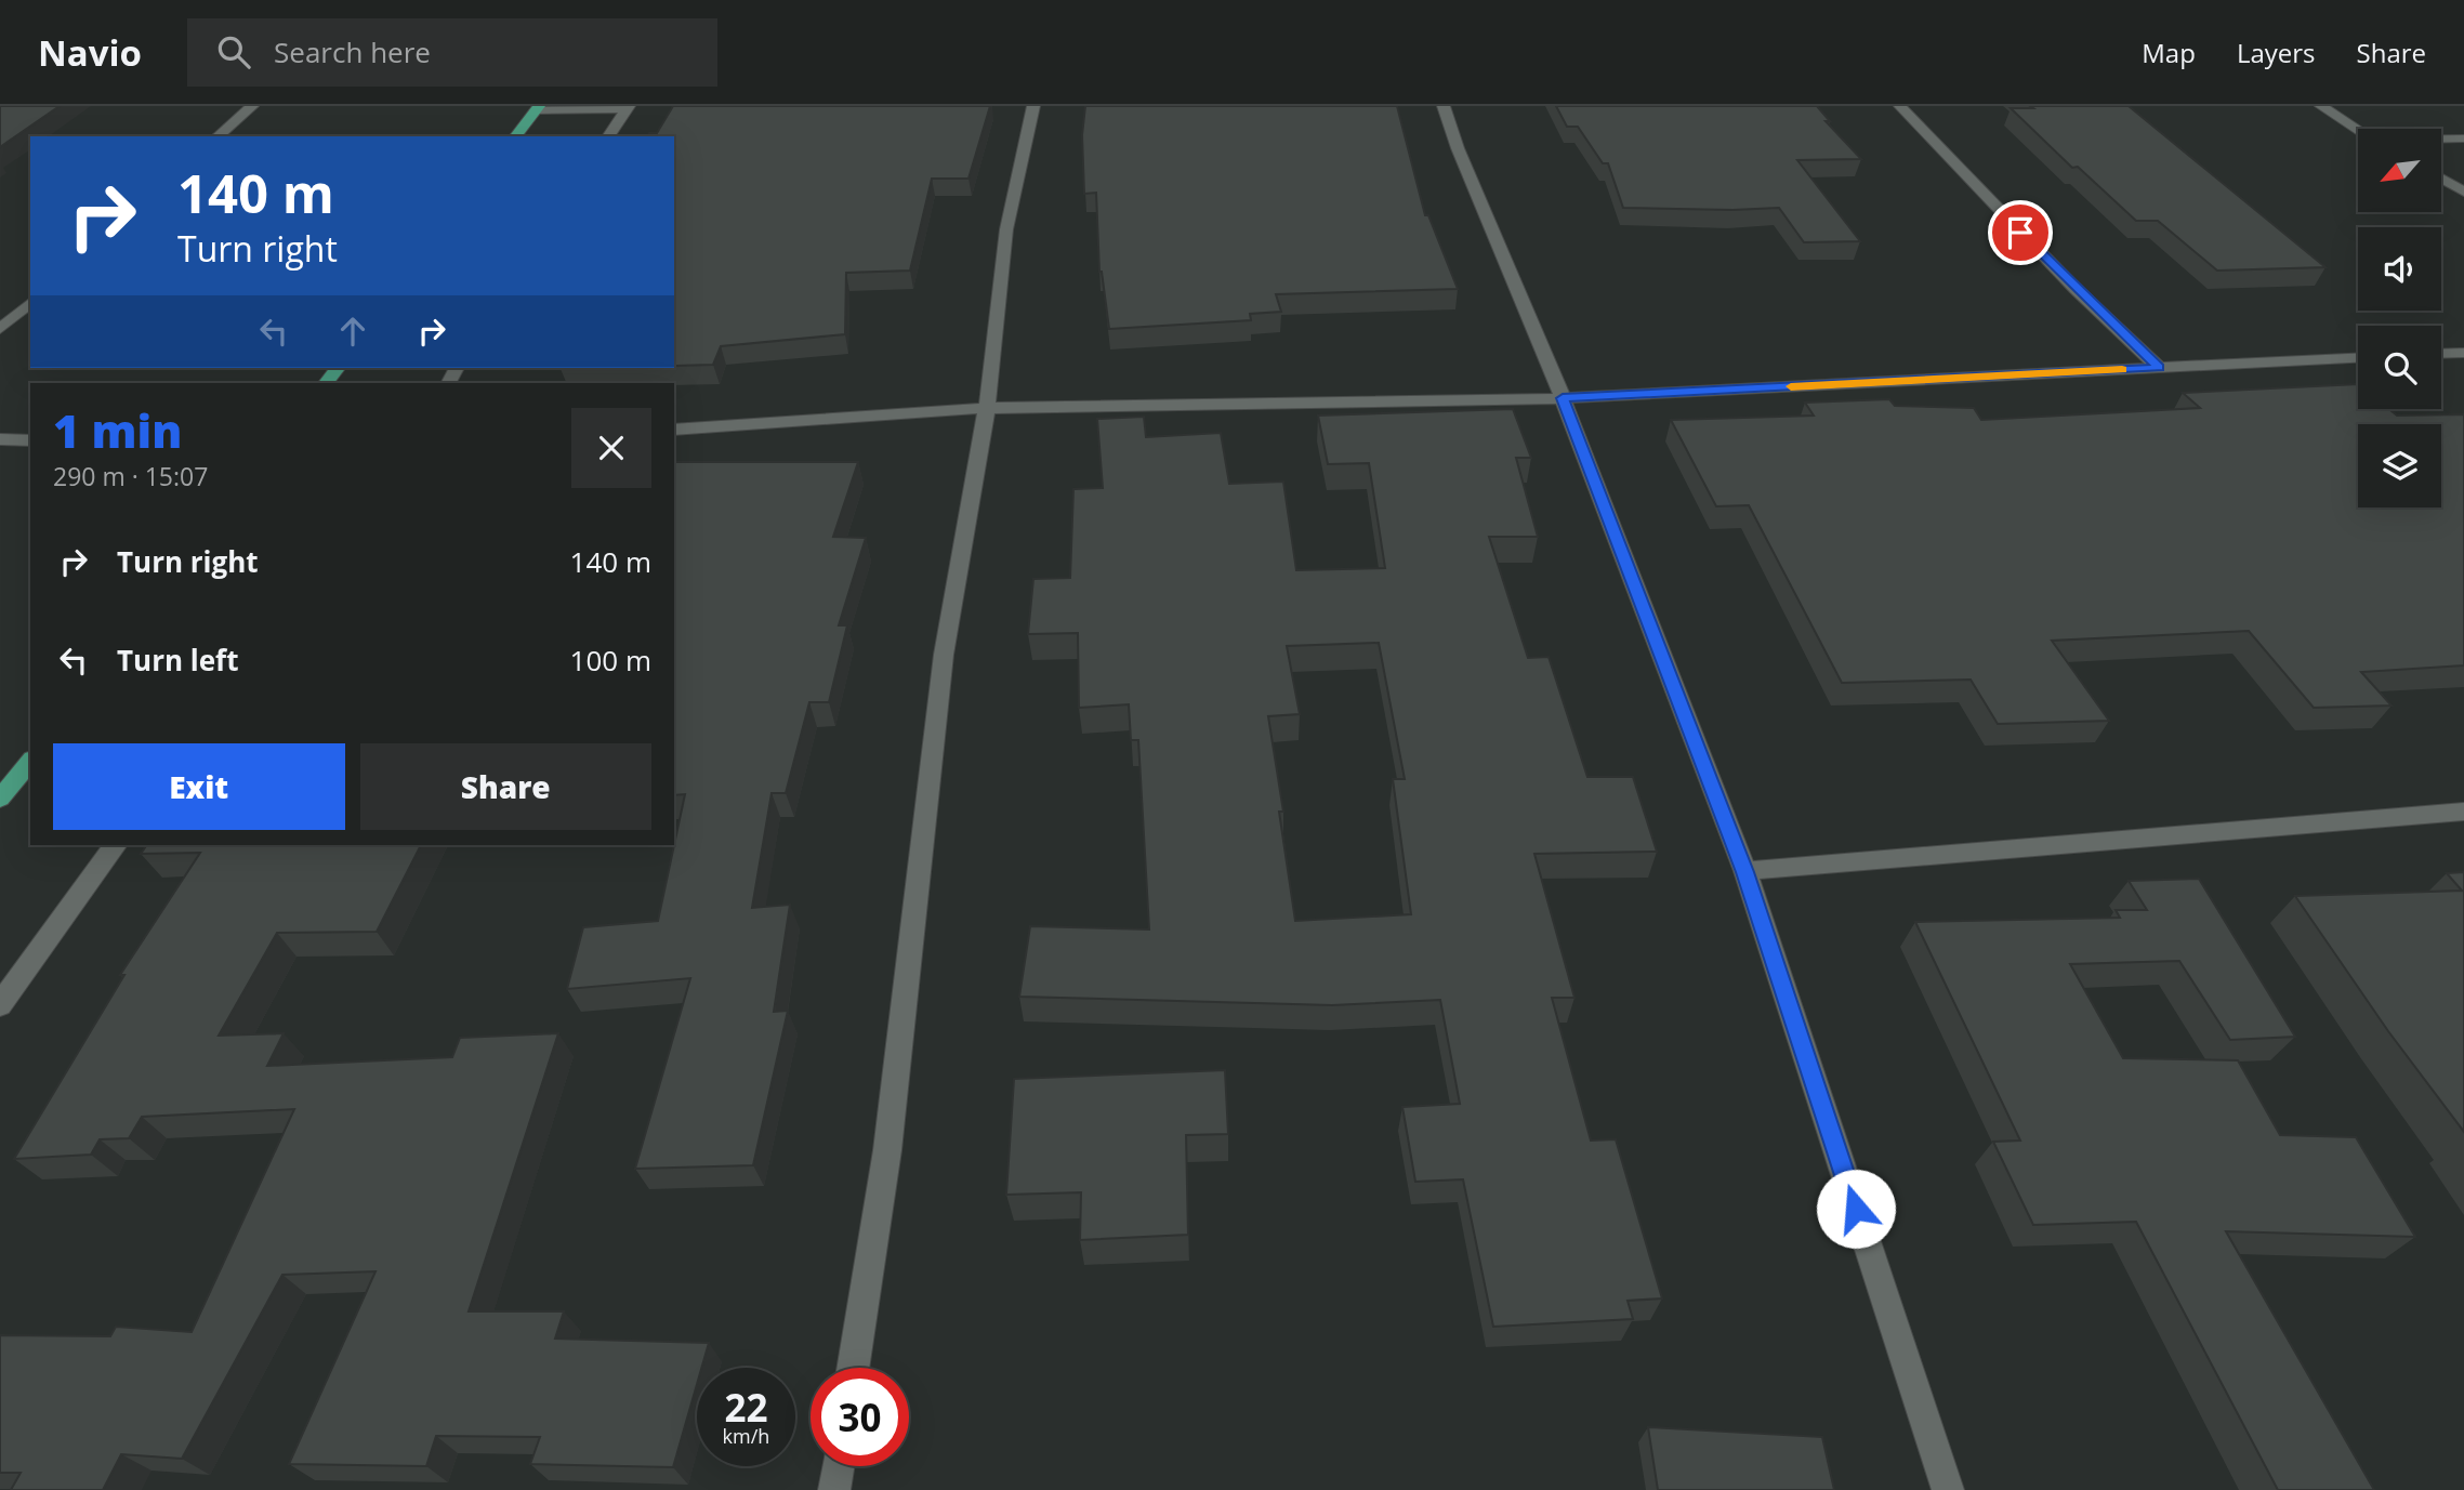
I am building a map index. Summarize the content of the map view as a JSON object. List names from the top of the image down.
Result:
{
  "north": "bottom left",
  "page": {
    "header": "Navio",
    "search": "Search here",
    "nav": ["Map", "Layers", "Share"],
    "turn": ["140 m", "Turn right"],
    "heading": ["1 min", "290 m · 15:07"],
    "list": [
      {
        "name": "Turn right",
        "value": "140 m"
      },
      {
        "name": "Turn left",
        "value": "100 m"
      }
    ],
    "buttons": ["Exit", "Share"],
    "speed": "22 km/h",
    "limit": "30"
  }
}
